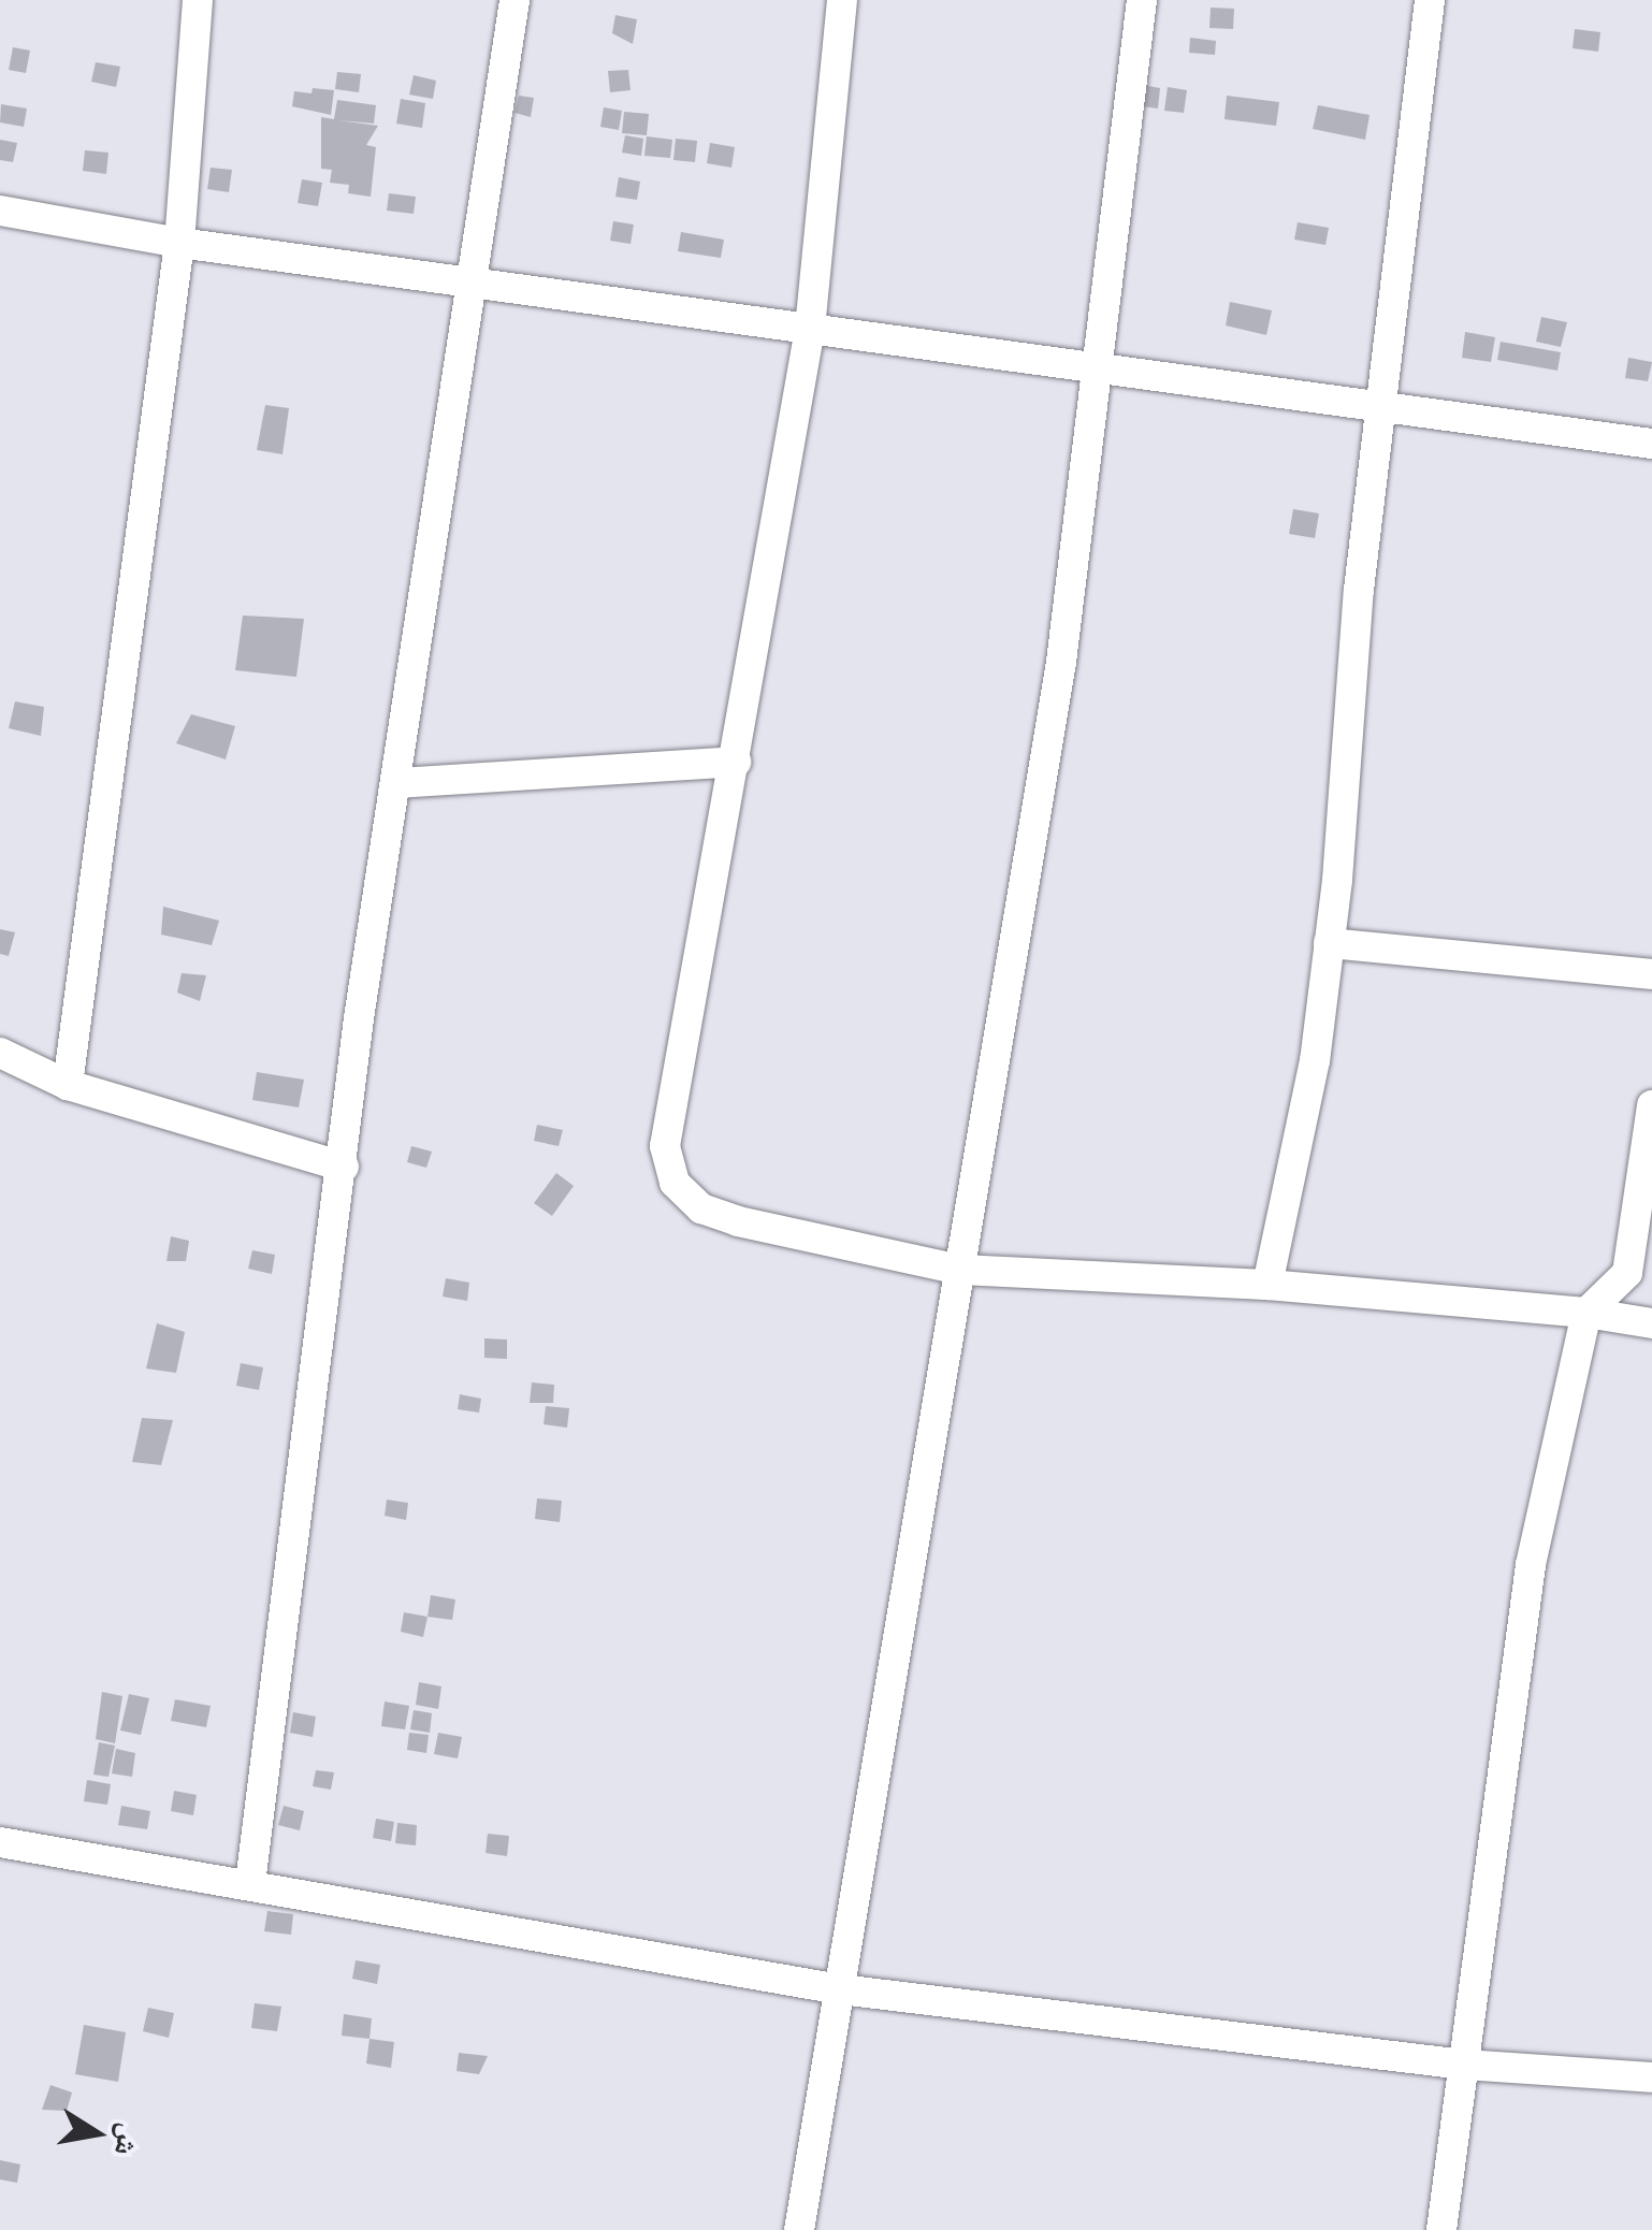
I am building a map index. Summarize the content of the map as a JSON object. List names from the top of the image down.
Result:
{
  "north": "right"
}
